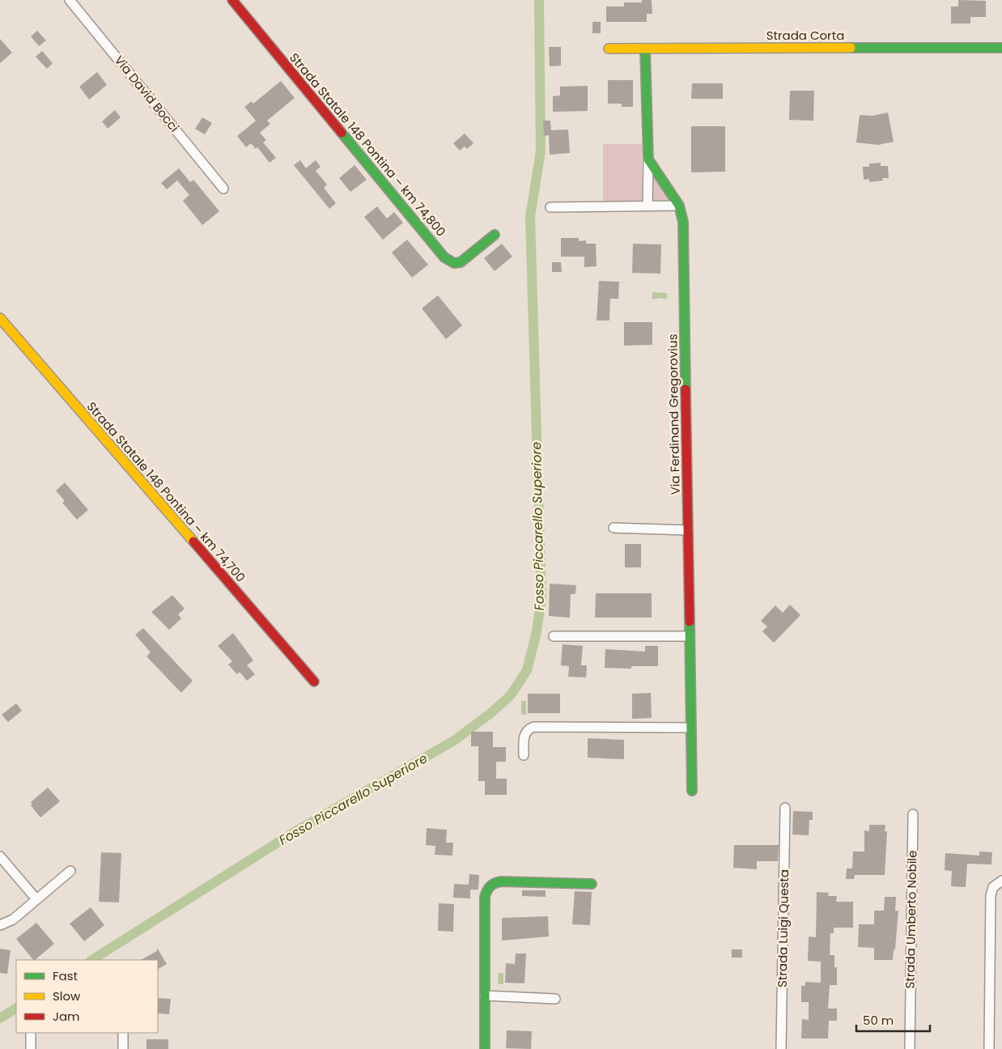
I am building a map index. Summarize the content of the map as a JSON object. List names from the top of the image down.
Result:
{
  "streets": {
    "street": [
      "Strada Corta",
      "Via David Bocci",
      "Strada Statale 148 Pontina – km 74,800",
      "Via Ferdinand Gregorovius",
      "Strada Statale 148 Pontina – km 74,700",
      "Strada Umberto Nobile",
      "Strada Luigi Questa"
    ]
  },
  "water": ["Fosso Piccarello Superiore"],
  "legend": ["Fast", "Slow", "Jam"],
  "scale_bar": "50 m"
}
